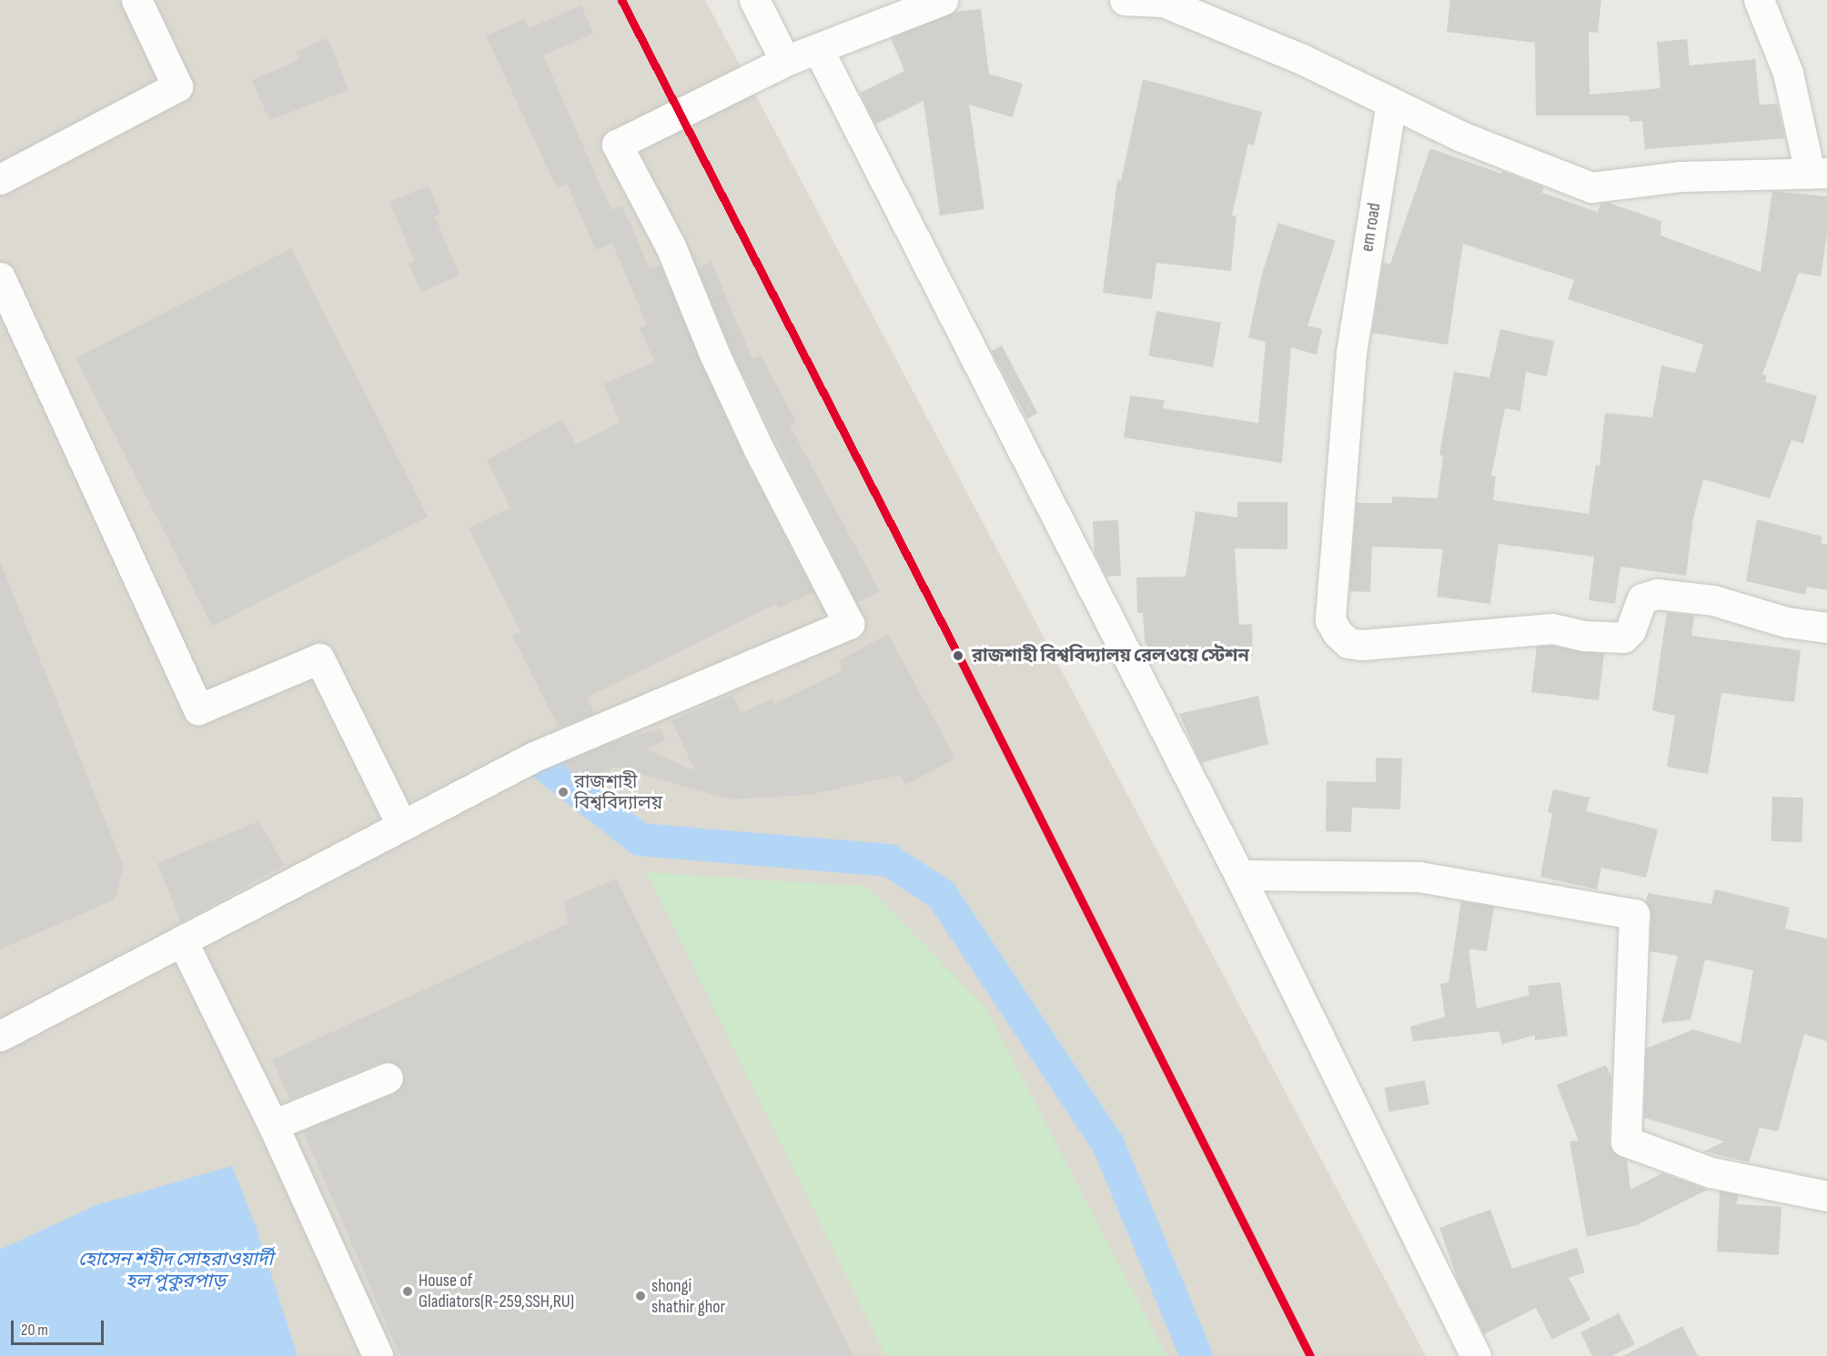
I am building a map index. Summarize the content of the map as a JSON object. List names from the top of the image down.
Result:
{
  "streets": {
    "street": ["em road"]
  },
  "water": ["হোসেন শহীদ সোহরাওয়ার্দী হল পুকুরপাড়"],
  "places": [
    "রাজশাহী বিশ্ববিদ্যালয় রেলওয়ে স্টেশন",
    "রাজশাহী বিশ্ববিদ্যালয়",
    "House of Gladiators(R-259,SSH,RU)",
    "shongi shathir ghor"
  ],
  "scale_bar": "20 m"
}
